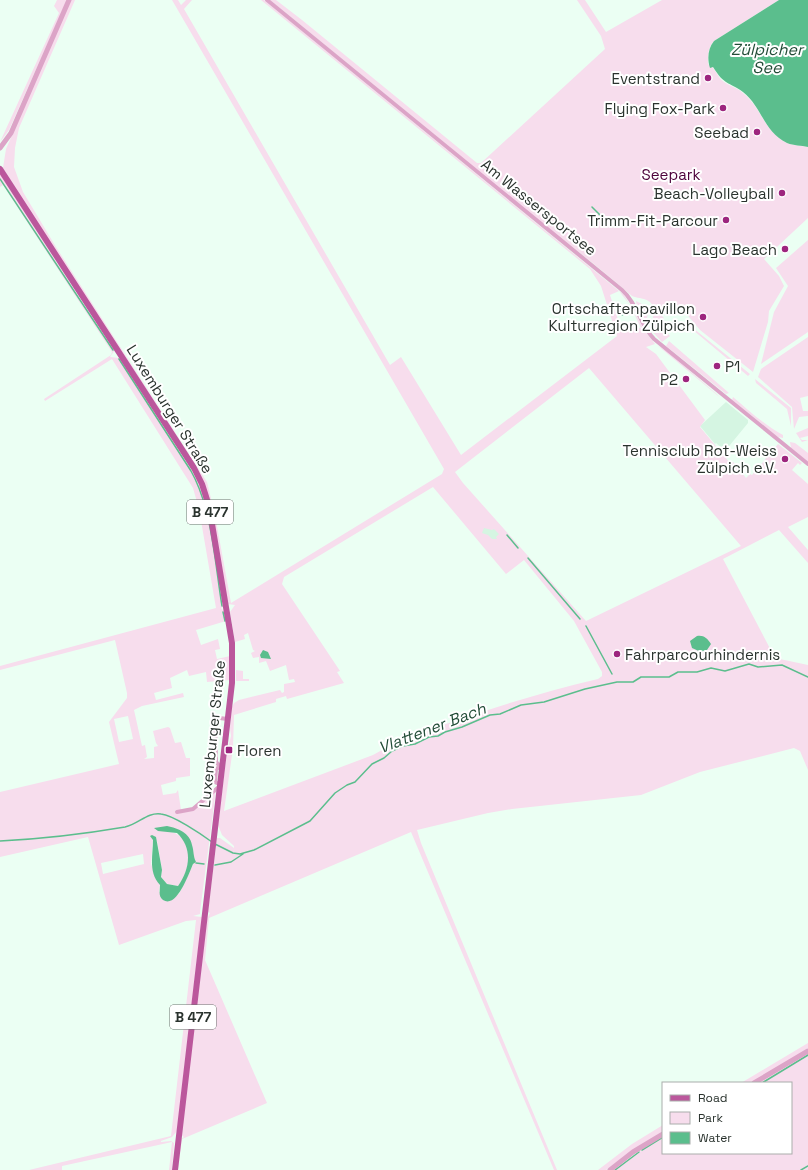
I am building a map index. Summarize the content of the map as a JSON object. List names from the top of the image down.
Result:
{
  "streets": {
    "main road": ["Luxemburger Straße", "B 477"],
    "street": ["Am Wassersportsee"]
  },
  "water": ["Zülpicher See", "Vlattener Bach"],
  "parks": ["Seepark"],
  "places": {
    "other": [
      "Eventstrand",
      "Flying Fox-Park",
      "Seebad",
      "Beach-Volleyball",
      "Trimm-Fit-Parcour",
      "Lago Beach",
      "Ortschaftenpavillon Kulturregion Zülpich",
      "P1",
      "P2",
      "Tennisclub Rot-Weiss Zülpich e.V.",
      "Fahrparcourhindernis"
    ],
    "transit": ["Floren"]
  },
  "legend": ["Road", "Park", "Water"]
}
